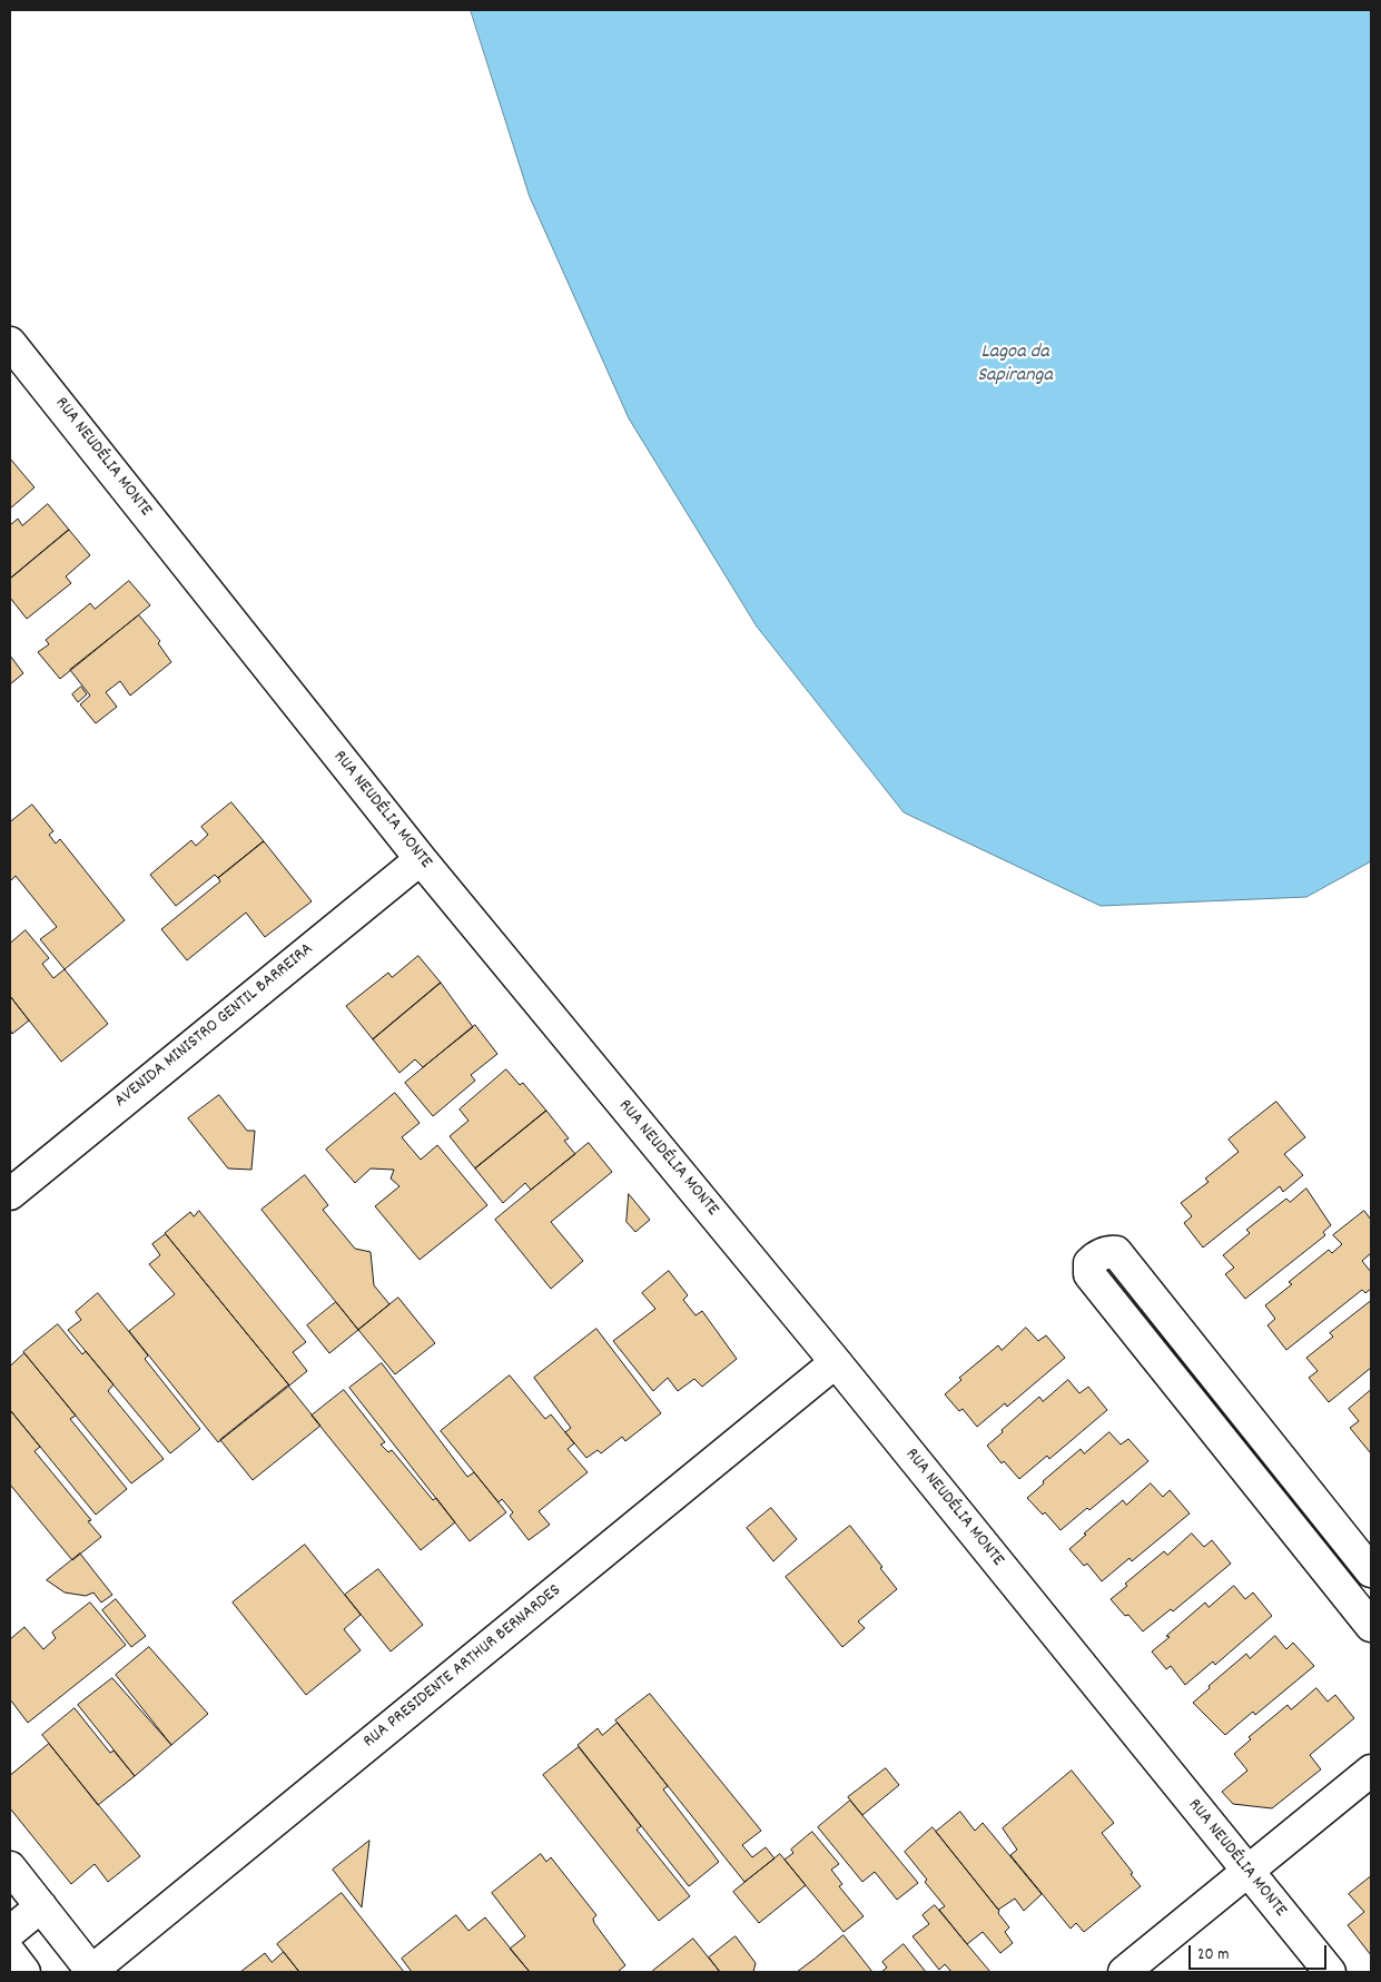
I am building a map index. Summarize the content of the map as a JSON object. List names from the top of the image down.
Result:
{
  "streets": {
    "street": ["RUA NEUDÉLIA MONTE", "AVENIDA MINISTRO GENTIL BARREIRA", "RUA PRESIDENTE ARTHUR BERNARDES"]
  },
  "crossings": [
    ["RUA NEUDÉLIA MONTE", "AVENIDA MINISTRO GENTIL BARREIRA"],
    ["RUA NEUDÉLIA MONTE", "RUA PRESIDENTE ARTHUR BERNARDES"]
  ],
  "water": ["Lagoa da Sapiranga"],
  "scale_bar": "20 m"
}
